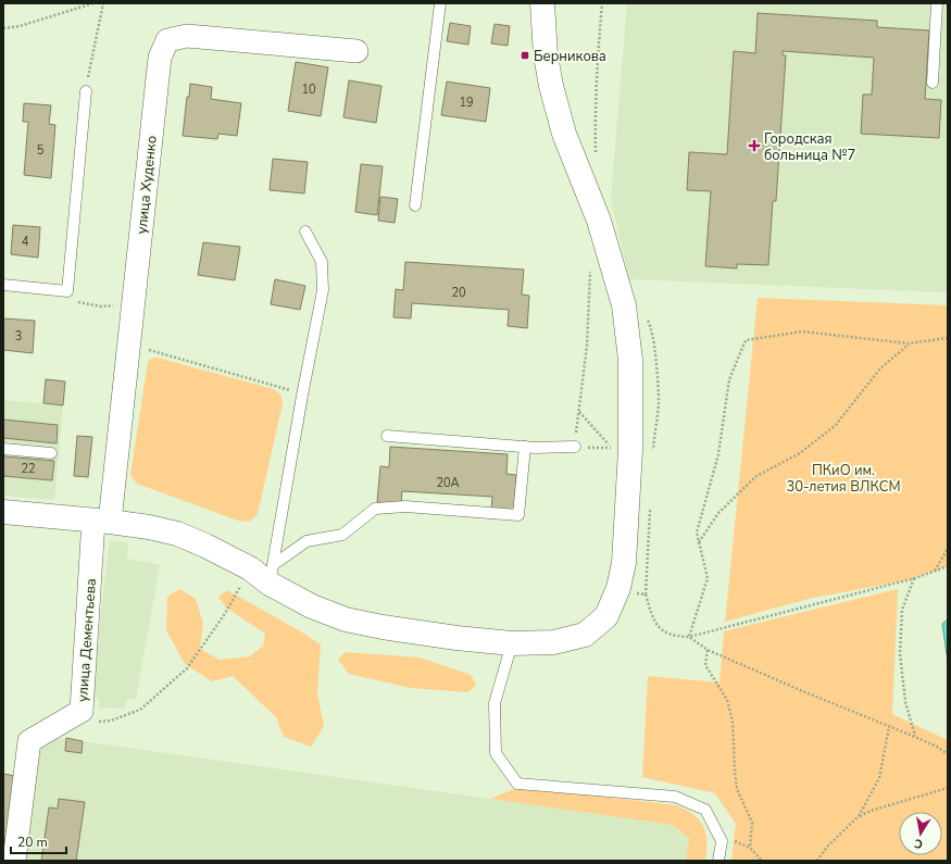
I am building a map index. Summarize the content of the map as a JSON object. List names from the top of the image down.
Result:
{
  "streets": {
    "street": ["улица Худенко", "улица Дементьева"]
  },
  "crossings": [
    ["улица Худенко", "улица Дементьева"]
  ],
  "parks": ["ПКиО им. 30-летия ВЛКСМ"],
  "places": {
    "transit": ["Берникова"],
    "health": ["Городская больница №7"]
  },
  "house_numbers": [
    "10",
    "19",
    "5",
    "4",
    "20",
    "3",
    "22",
    "20А"
  ],
  "scale_bar": "20 m",
  "north": "bottom"
}
